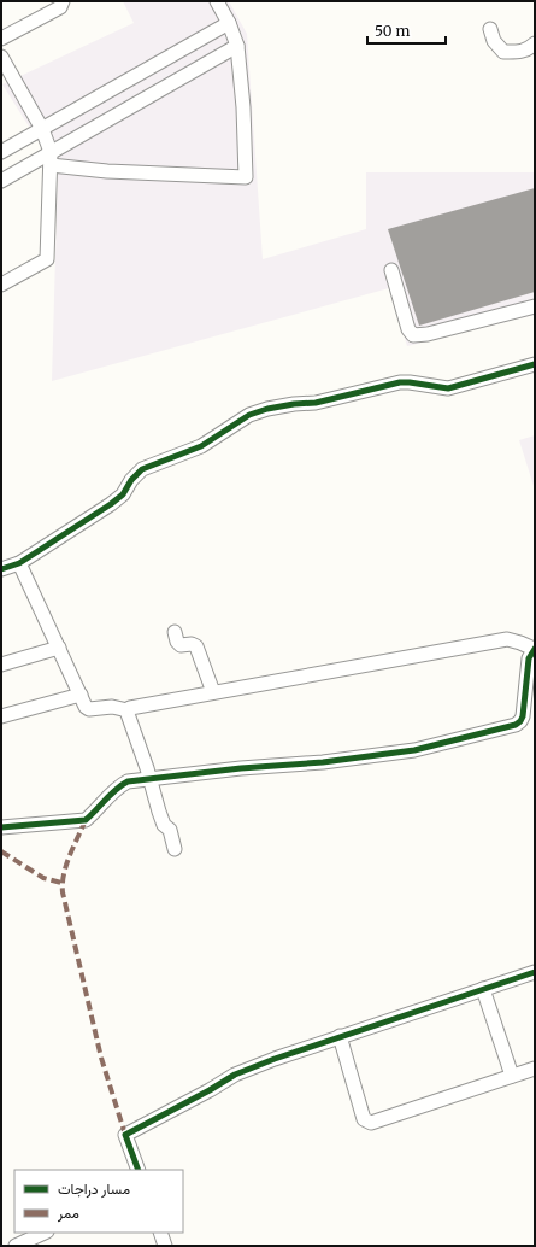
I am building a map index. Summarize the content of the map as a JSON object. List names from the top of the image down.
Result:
{
  "legend": ["مسار دراجات", "ممر"],
  "scale_bar": "50 m"
}
